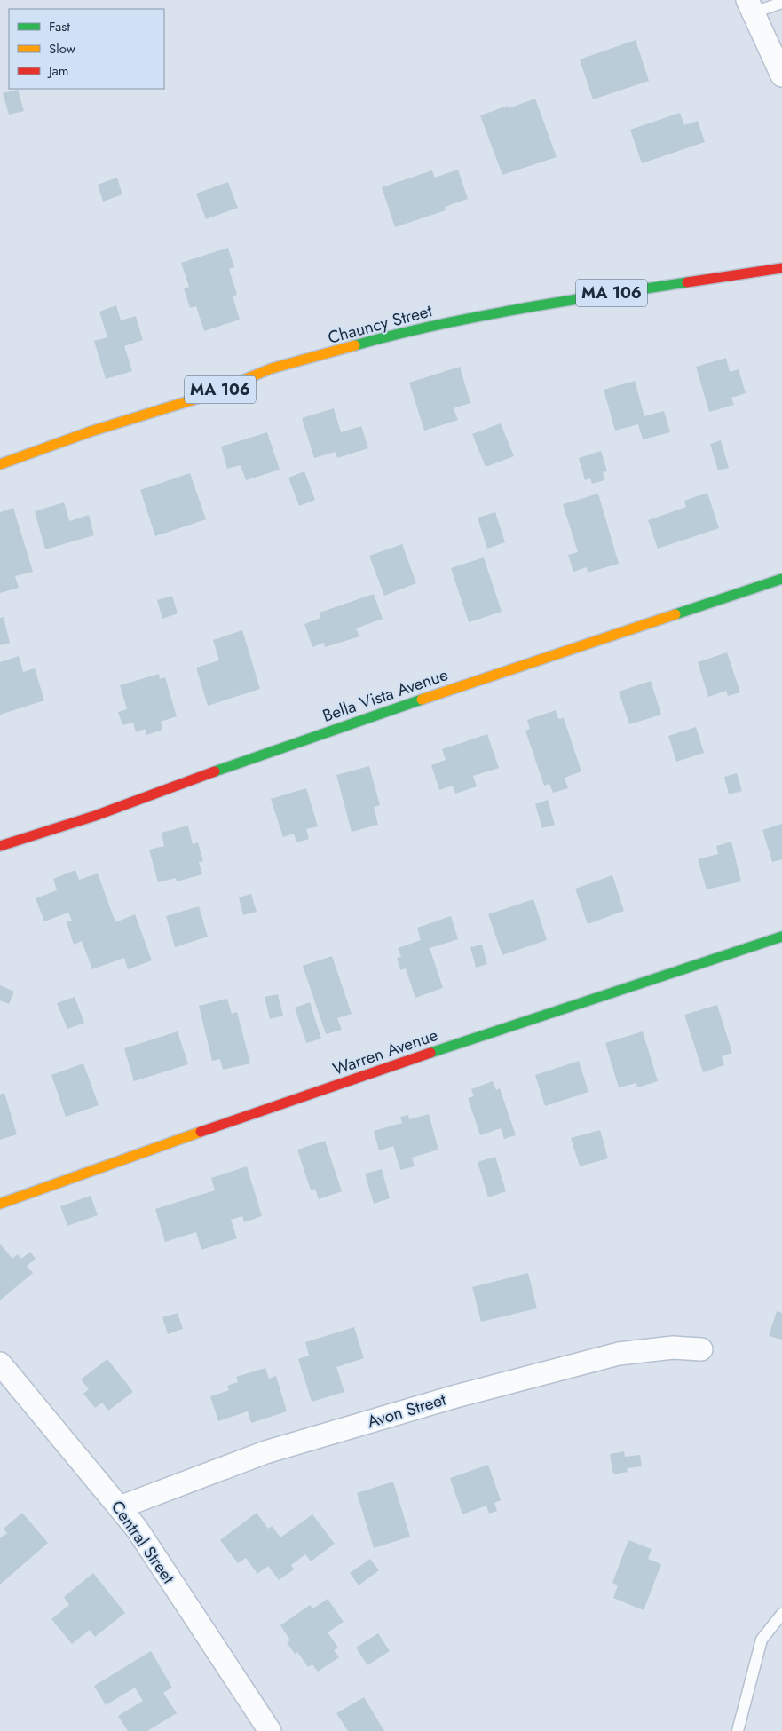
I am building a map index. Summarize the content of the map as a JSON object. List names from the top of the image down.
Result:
{
  "streets": {
    "street": [
      "MA 106",
      "Chauncy Street",
      "Bella Vista Avenue",
      "Warren Avenue",
      "Avon Street",
      "Central Street"
    ]
  },
  "crossings": [
    ["Avon Street", "Central Street"]
  ],
  "legend": ["Fast", "Slow", "Jam"]
}
